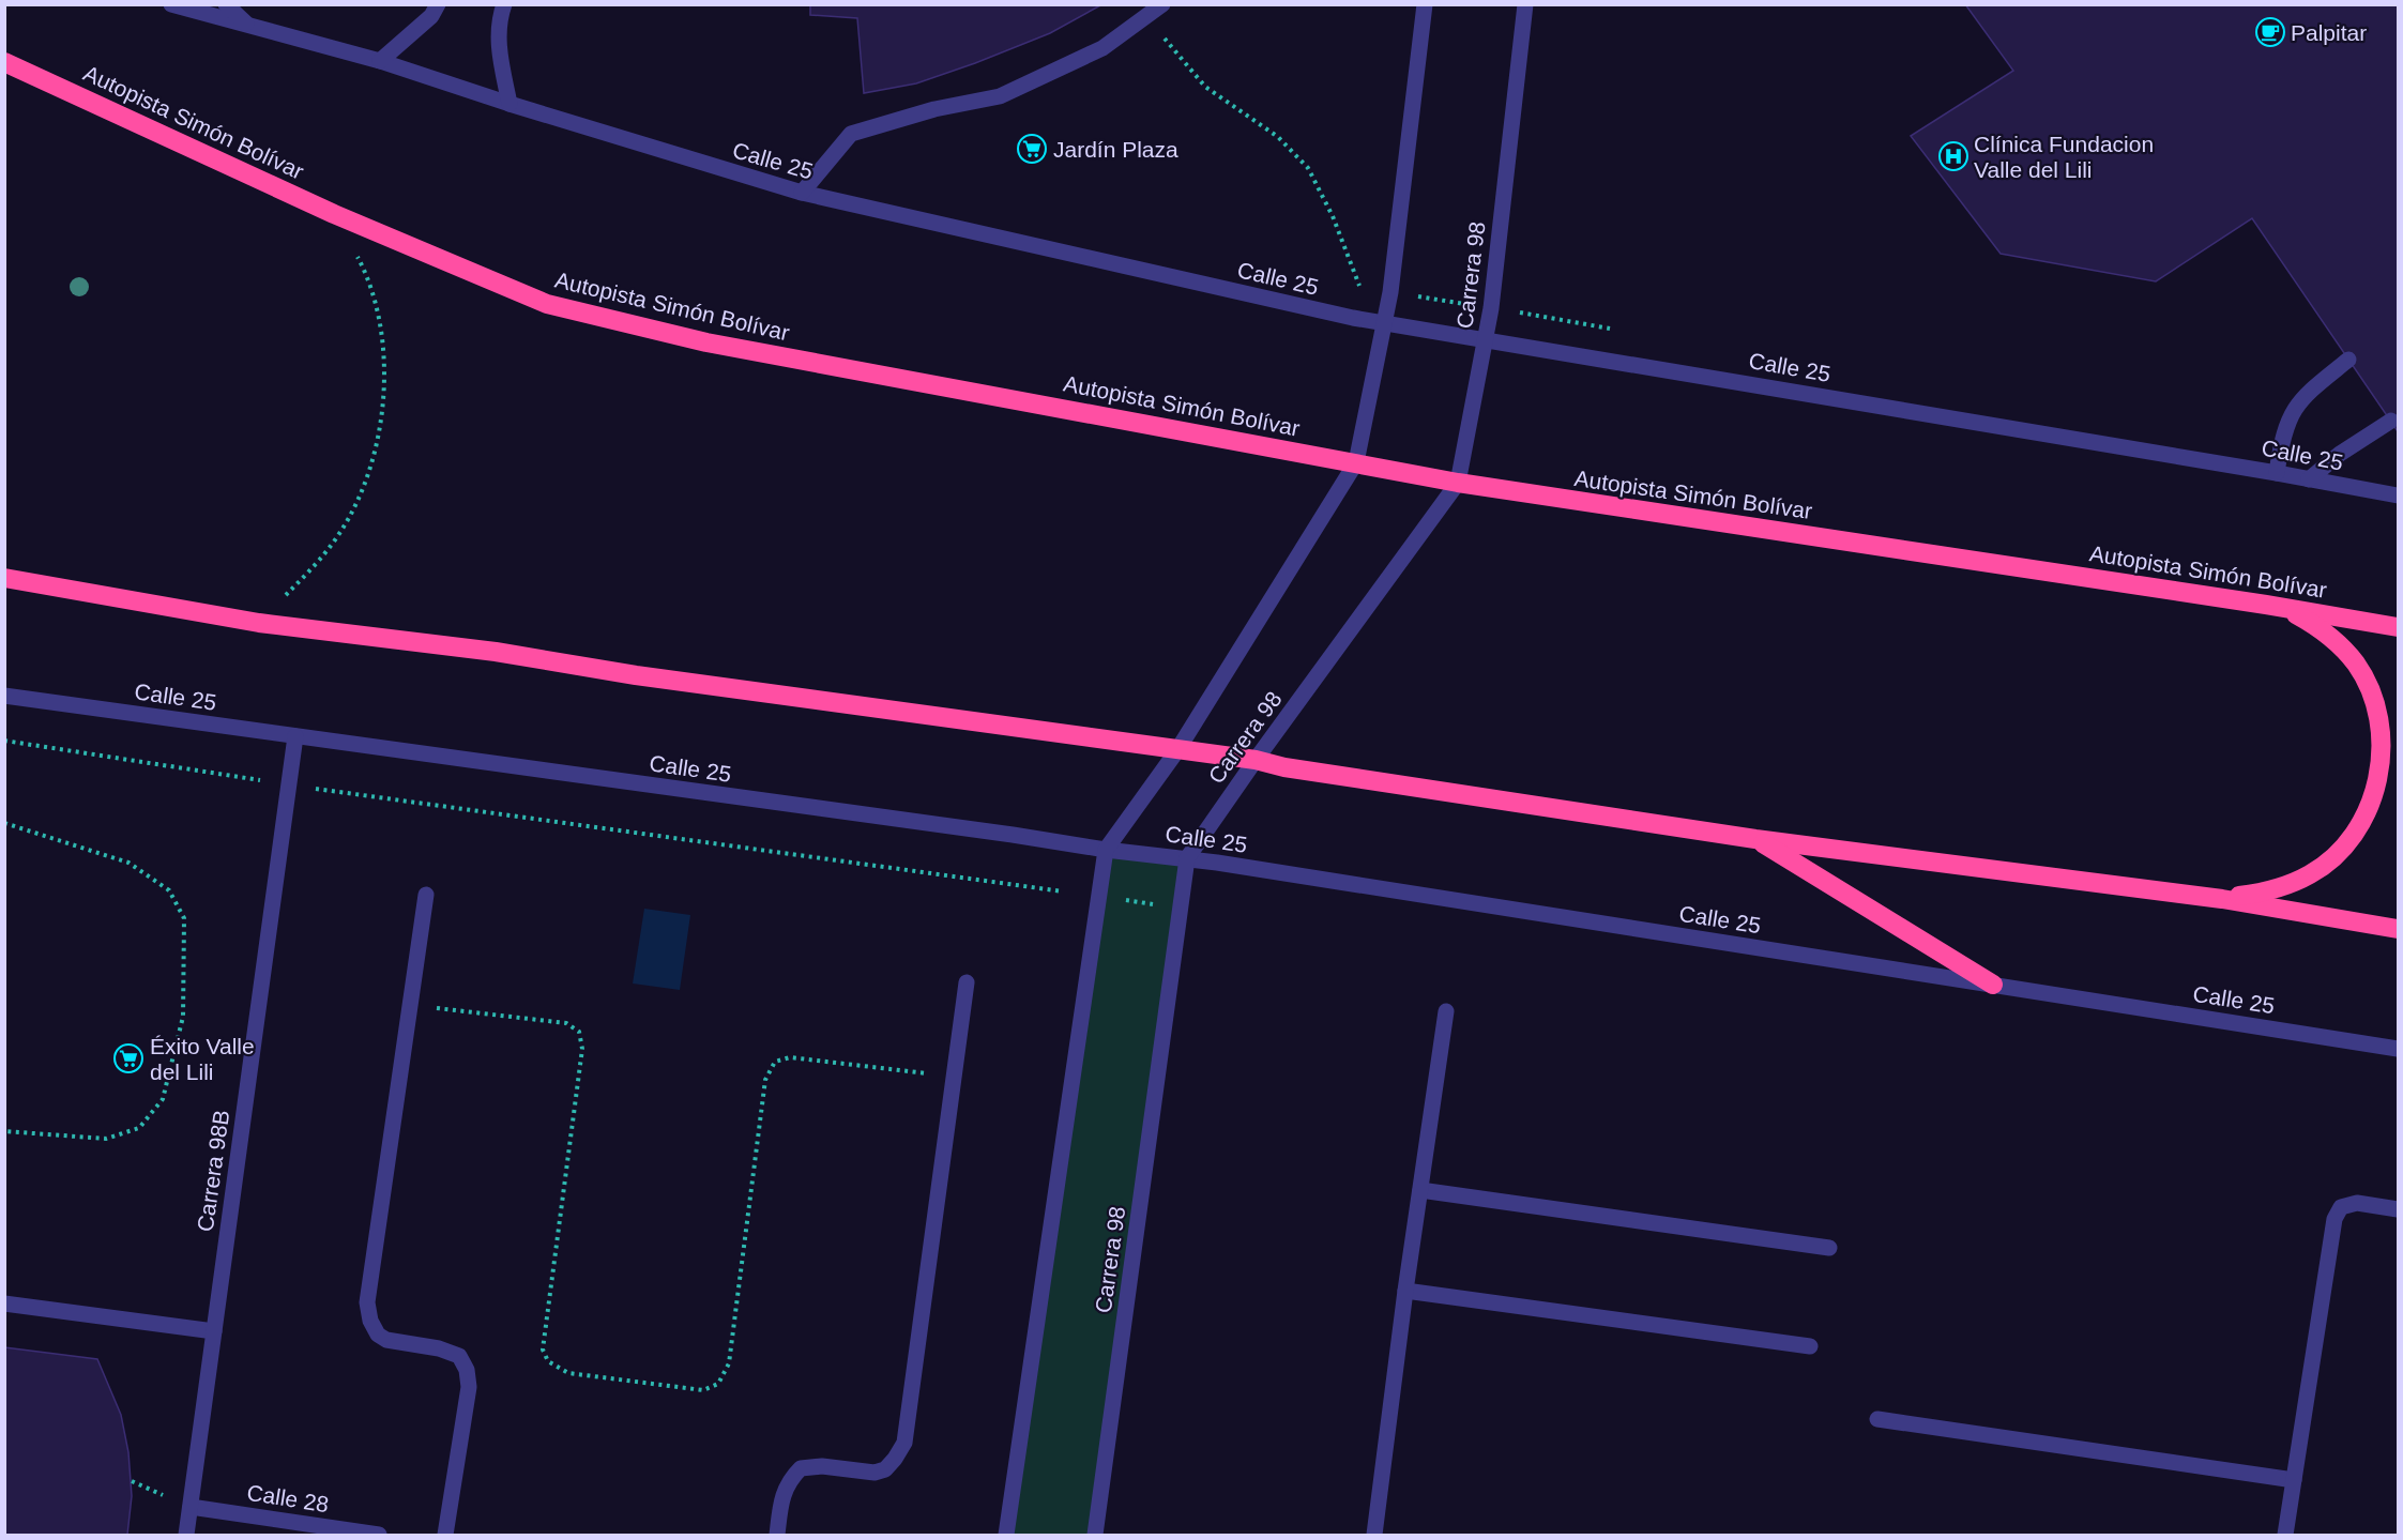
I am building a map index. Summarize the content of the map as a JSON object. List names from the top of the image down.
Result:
{
  "streets": {
    "highway": ["Autopista Simón Bolívar"],
    "street": [
      "Calle 25",
      "Carrera 98",
      "Carrera 98B",
      "Calle 28"
    ]
  },
  "crossings": [
    ["Autopista Simón Bolívar", "Carrera 98"],
    ["Calle 25", "Carrera 98"],
    ["Calle 25", "Carrera 98B"],
    ["Carrera 98B", "Calle 28"]
  ],
  "places": {
    "cafe": ["Palpitar"],
    "supermarket": ["Jardín Plaza", "Éxito Valle del Lili"],
    "hospital": ["Clínica Fundacion Valle del Lili"]
  }
}
